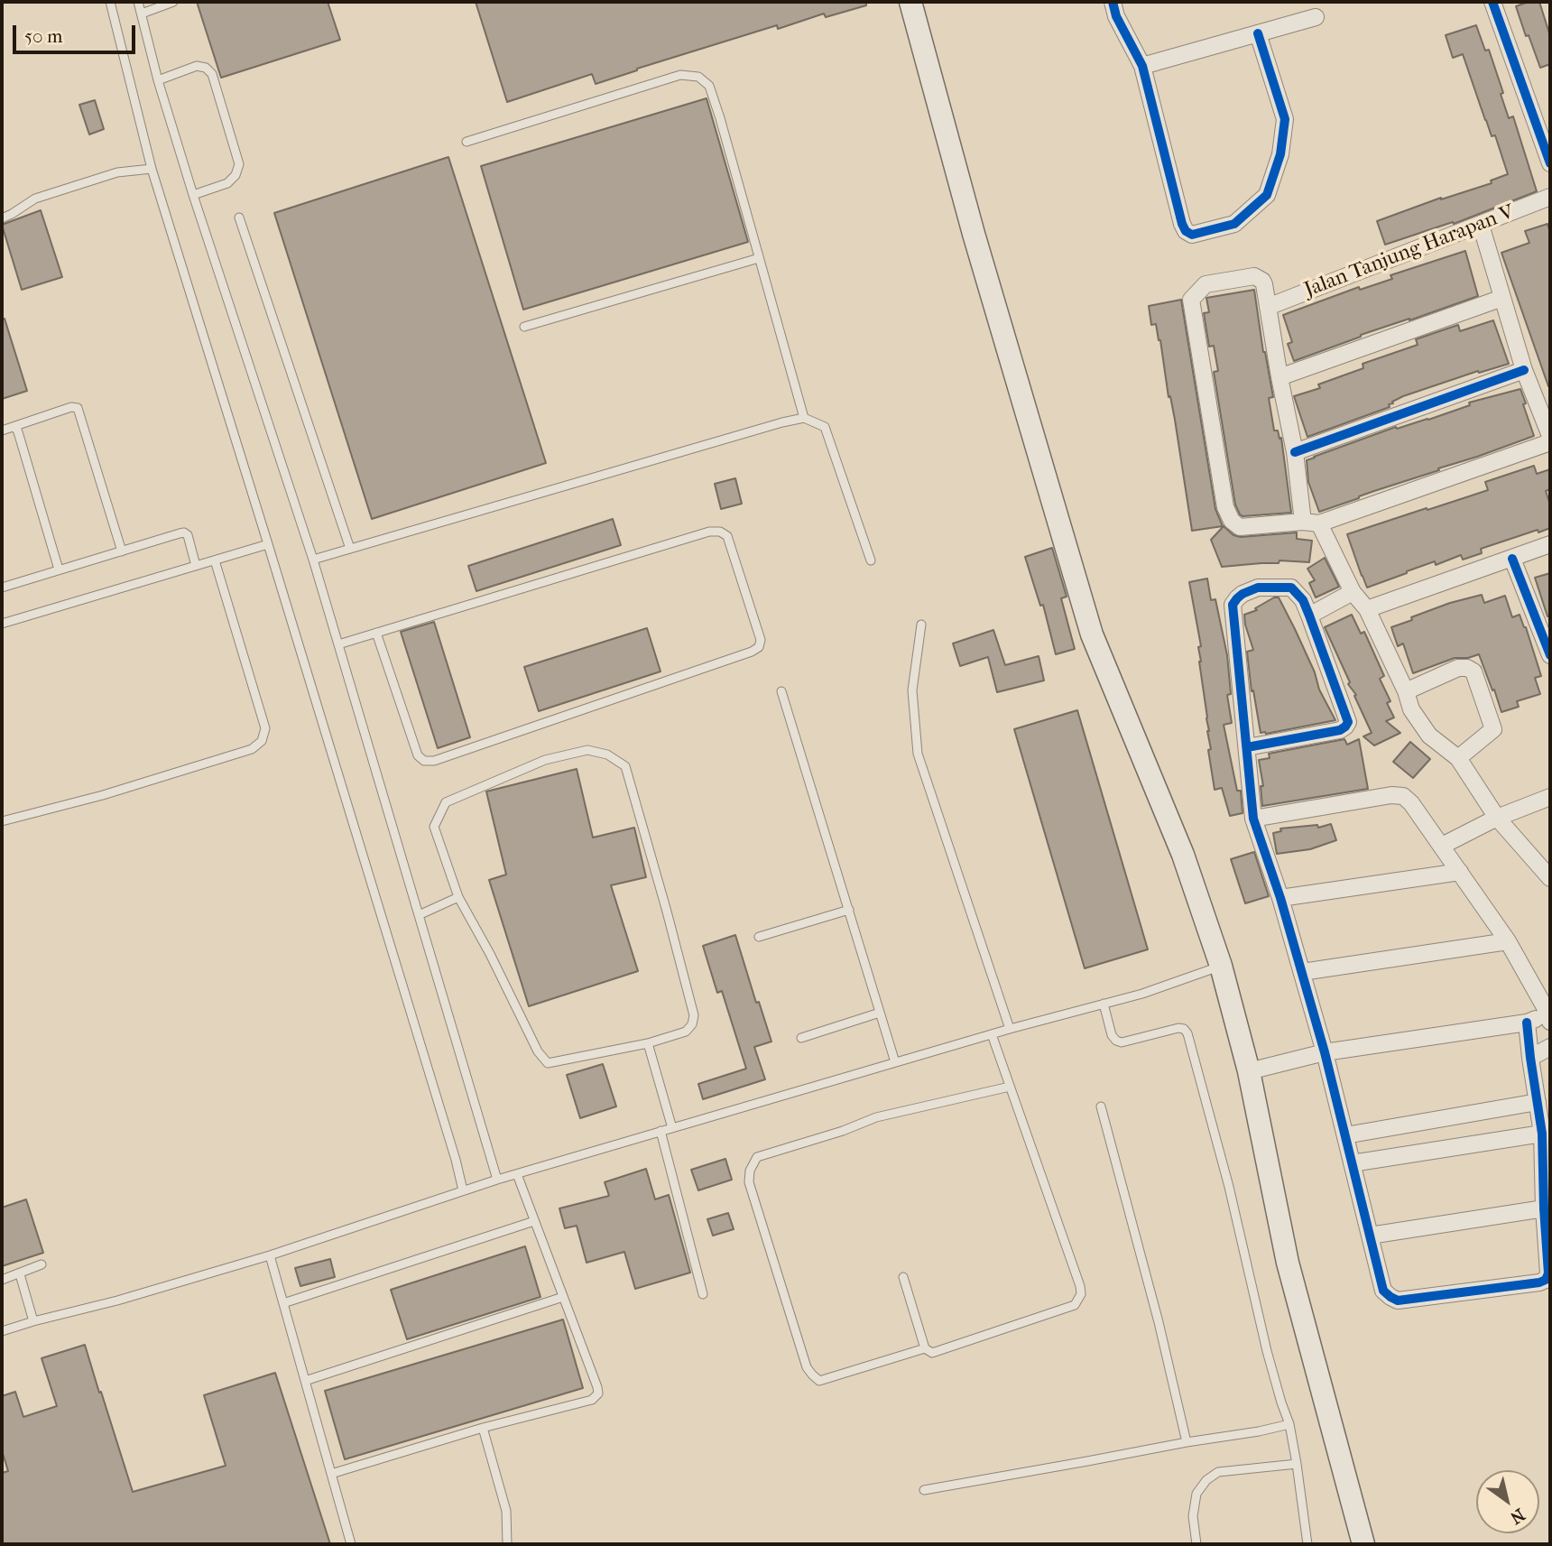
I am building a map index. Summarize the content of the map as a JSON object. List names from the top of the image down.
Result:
{
  "streets": {
    "street": ["Jalan Tanjung Harapan V"]
  },
  "scale_bar": "50 m",
  "north": "bottom right"
}
